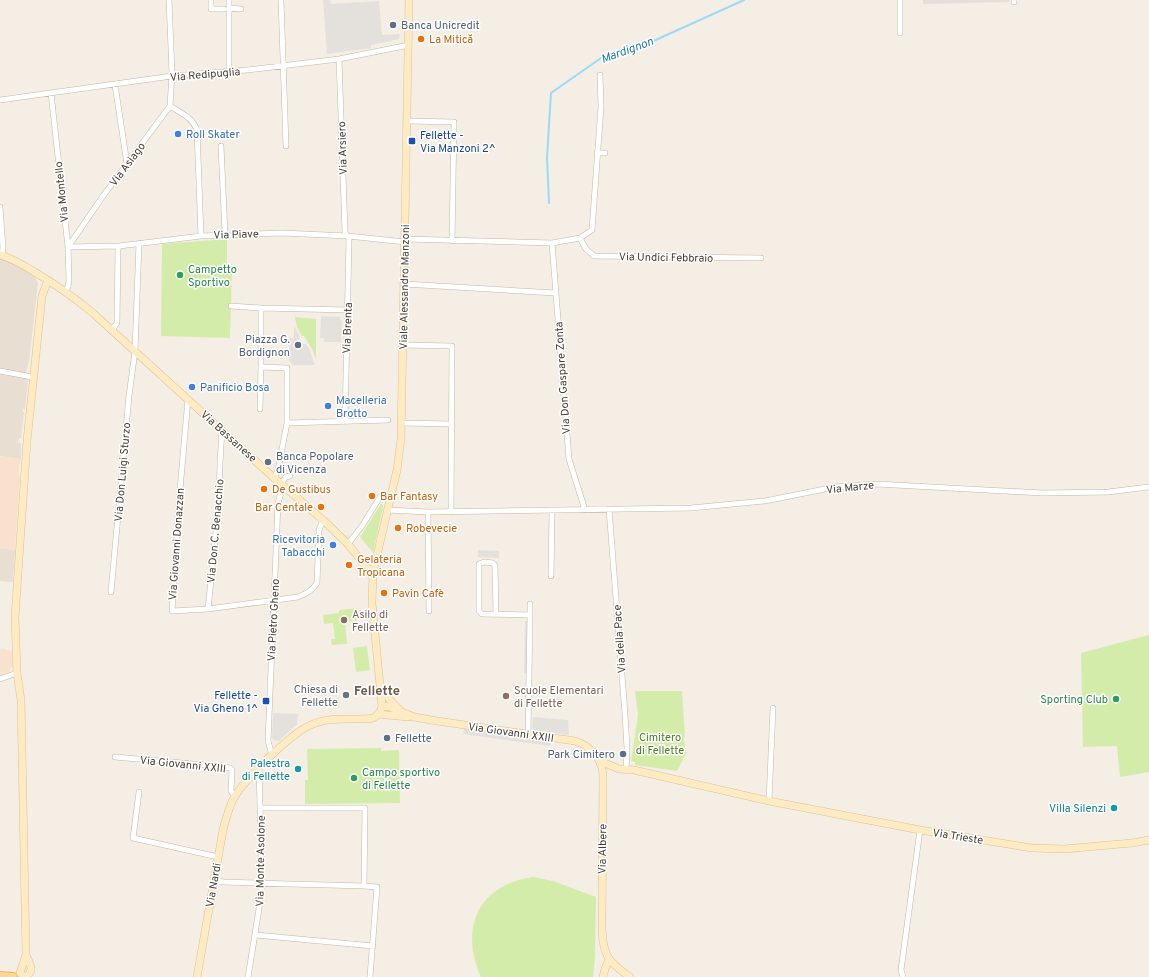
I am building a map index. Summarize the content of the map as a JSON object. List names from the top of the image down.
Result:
{
  "streets": {
    "street": [
      "Via Redipuglia",
      "Via Arsiero",
      "Via Asiago",
      "Via Montello",
      "Via Piave",
      "Via Undici Febbraio",
      "Viale Alessandro Manzoni",
      "Via Brenta",
      "Via Don Gaspare Zonta",
      "Via Bassanese",
      "Via Don Luigi Sturzo",
      "Via Marze",
      "Via Don C. Benacchio",
      "Via Giovanni Donazzan",
      "Via Pietro Gheno",
      "Via della Pace",
      "Via Giovanni XXIII",
      "Via Trieste",
      "Via Albere",
      "Via Monte Asolone",
      "Via Nardi"
    ]
  },
  "crossings": [
    ["Via Redipuglia", "Via Arsiero"],
    ["Via Redipuglia", "Via Montello"],
    ["Via Redipuglia", "Viale Alessandro Manzoni"],
    ["Via Arsiero", "Via Piave"],
    ["Via Arsiero", "Via Brenta"],
    ["Via Asiago", "Via Montello"],
    ["Via Asiago", "Via Piave"],
    ["Via Montello", "Via Piave"],
    ["Via Montello", "Via Bassanese"],
    ["Via Piave", "Viale Alessandro Manzoni"],
    ["Via Piave", "Via Brenta"],
    ["Viale Alessandro Manzoni", "Via Bassanese"],
    ["Viale Alessandro Manzoni", "Via Marze"],
    ["Viale Alessandro Manzoni", "Via Giovanni XXIII"],
    ["Via Don Gaspare Zonta", "Via Marze"],
    ["Via Bassanese", "Via Don Luigi Sturzo"],
    ["Via Bassanese", "Via Don C. Benacchio"],
    ["Via Bassanese", "Via Giovanni Donazzan"],
    ["Via Bassanese", "Via Pietro Gheno"],
    ["Via Bassanese", "Via Giovanni XXIII"],
    ["Via Marze", "Via della Pace"],
    ["Via Don C. Benacchio", "Via Giovanni Donazzan"],
    ["Via Giovanni Donazzan", "Via Pietro Gheno"],
    ["Via della Pace", "Via Trieste"],
    ["Via Giovanni XXIII", "Via Albere"],
    ["Via Giovanni XXIII", "Via Nardi"],
    ["Via Trieste", "Via Albere"]
  ],
  "districts": ["Fellette"],
  "water": ["Mardignon"],
  "parks": ["Cimitero di Fellette"],
  "places": {
    "other": [
      "Banca Unicredit",
      "La Mitică",
      "Roll Skater",
      "Campetto Sportivo",
      "Piazza G. Bordignon",
      "Panificio Bosa",
      "Macelleria Brotto",
      "Banca Popolare di Vicenza",
      "De Gustibus",
      "Bar Fantasy",
      "Bar Centale",
      "Robevecie",
      "Ricevitoria Tabacchi",
      "Gelateria Tropicana",
      "Pavin Cafè",
      "Asilo di Fellette",
      "Chiesa di Fellette",
      "Scuole Elementari di Fellette",
      "Sporting Club",
      "Fellette",
      "Park Cimitero",
      "Palestra di Fellette",
      "Campo sportivo di Fellette",
      "Villa Silenzi"
    ],
    "transit": ["Fellette - Via Manzoni 2^", "Fellette - Via Gheno 1^"]
  }
}
